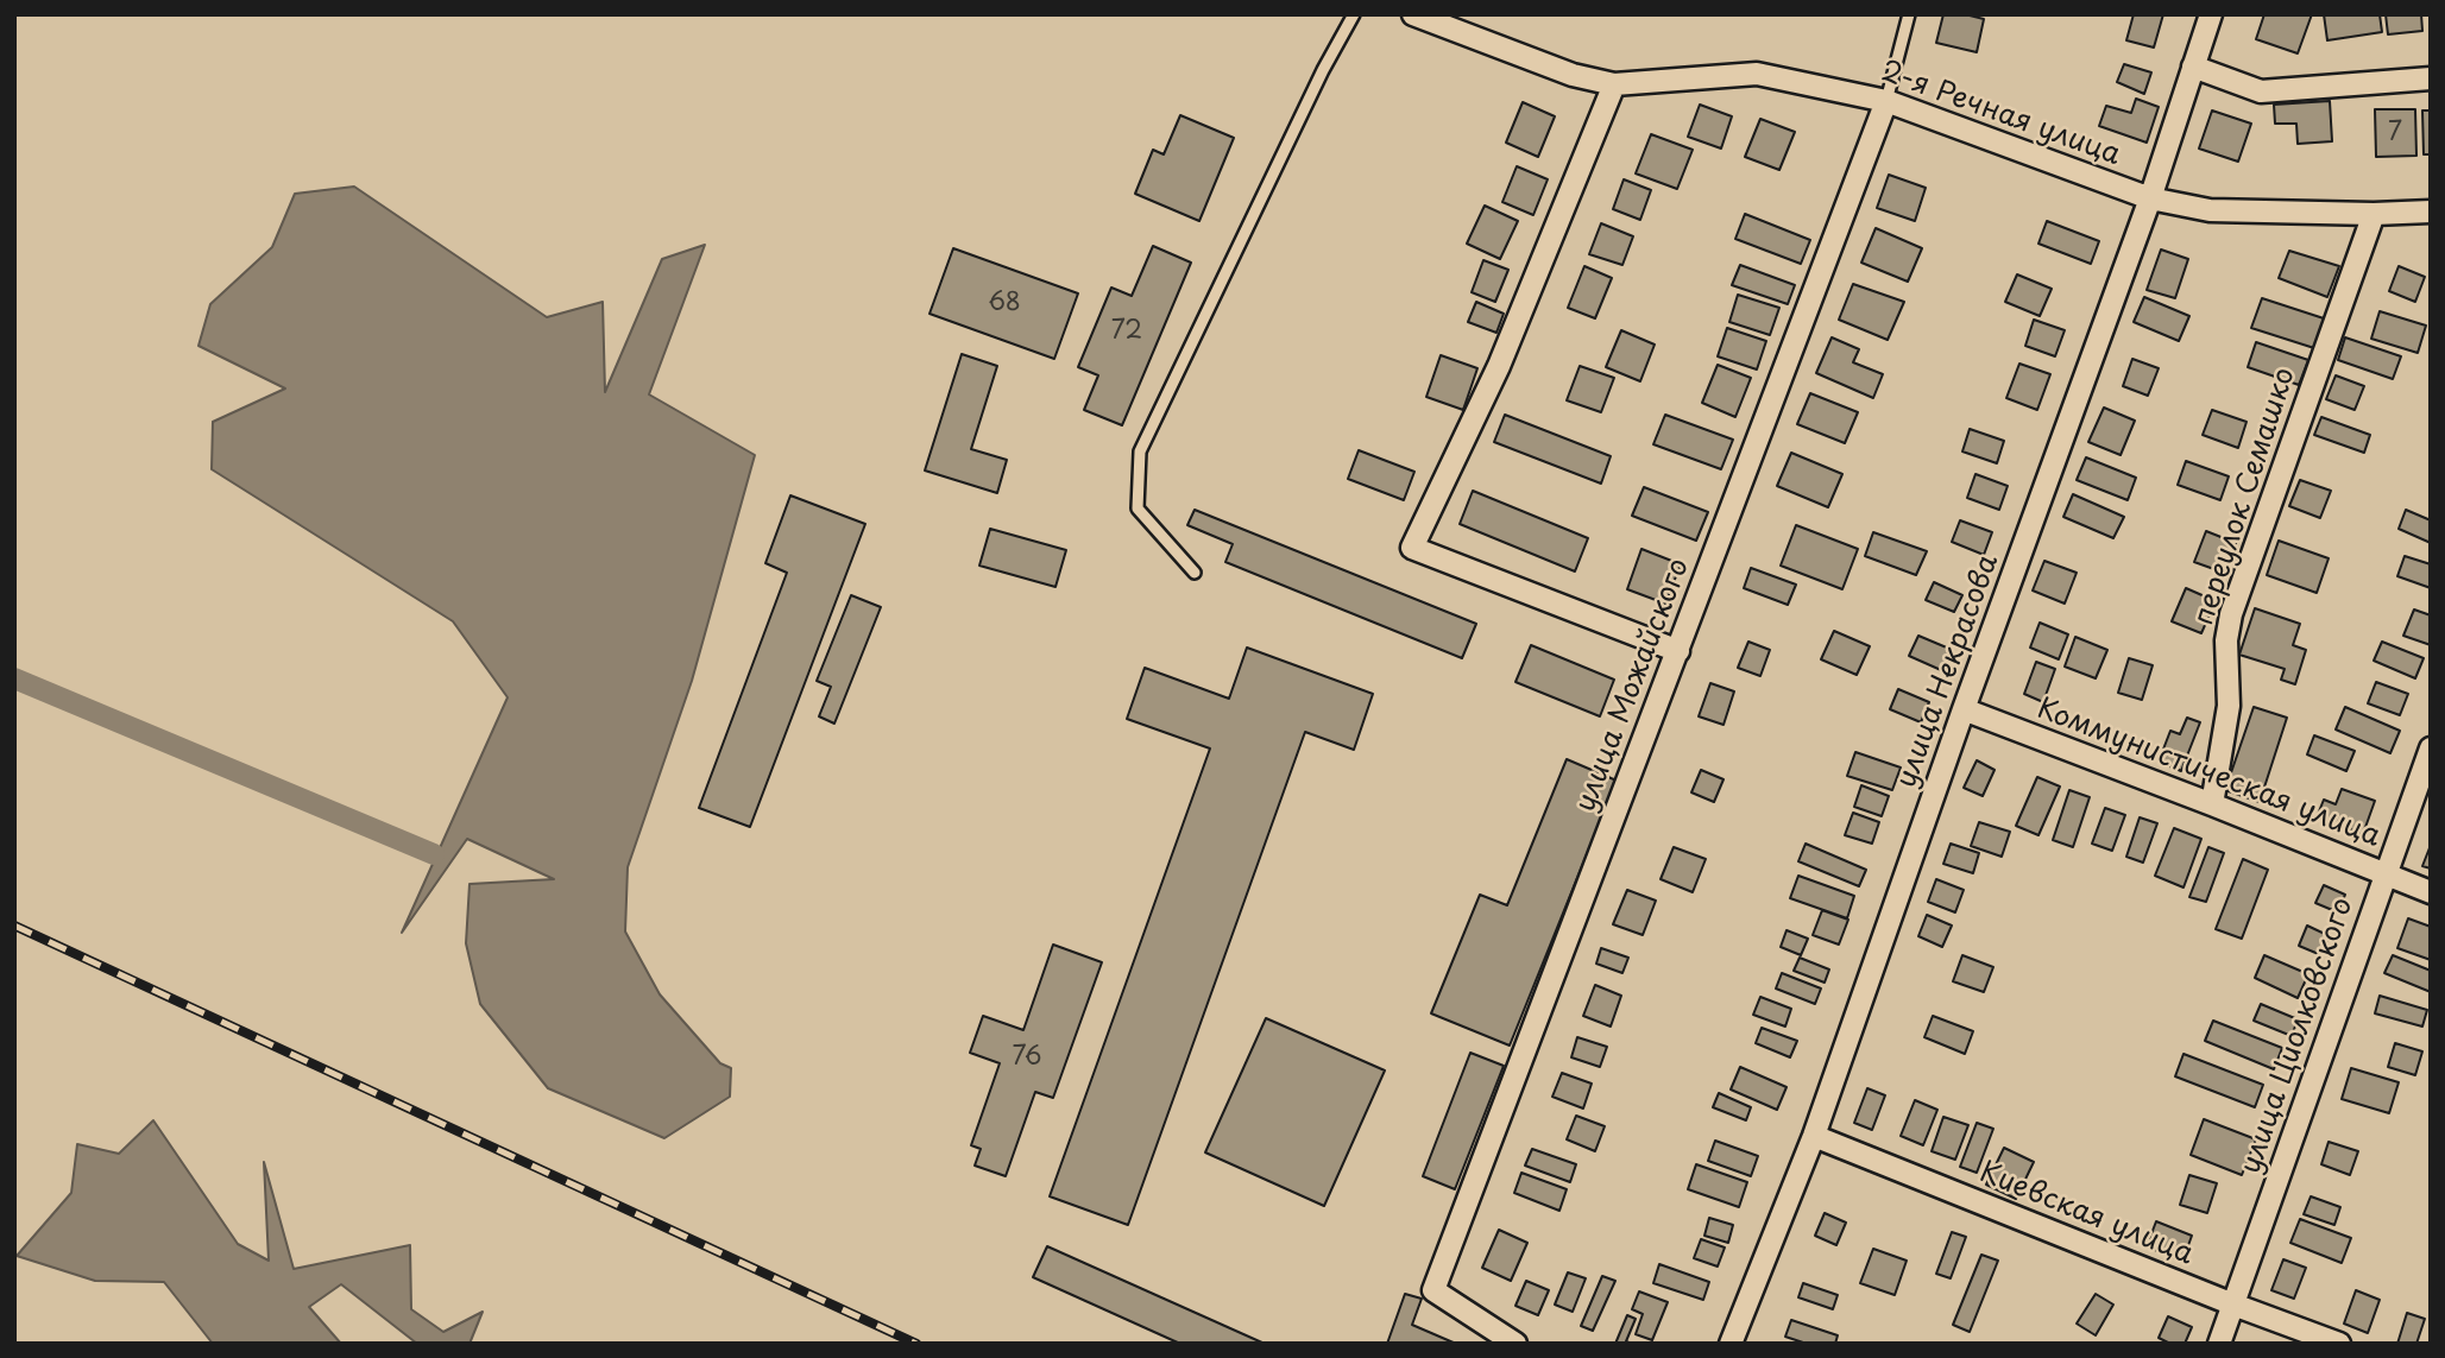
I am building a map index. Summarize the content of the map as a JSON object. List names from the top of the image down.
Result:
{
  "streets": {
    "street": [
      "2-я Речная улица",
      "переулок Семашко",
      "улица Некрасова",
      "улица Можайского",
      "Коммунистическая улица",
      "улица Циолковского",
      "Киевская улица"
    ]
  },
  "crossings": [
    ["2-я Речная улица", "переулок Семашко"],
    ["2-я Речная улица", "улица Некрасова"],
    ["2-я Речная улица", "улица Можайского"],
    ["переулок Семашко", "Коммунистическая улица"],
    ["улица Некрасова", "Коммунистическая улица"],
    ["улица Некрасова", "Киевская улица"],
    ["Коммунистическая улица", "улица Циолковского"],
    ["улица Циолковского", "Киевская улица"]
  ],
  "house_numbers": [
    "7",
    "68",
    "72",
    "76"
  ]
}
